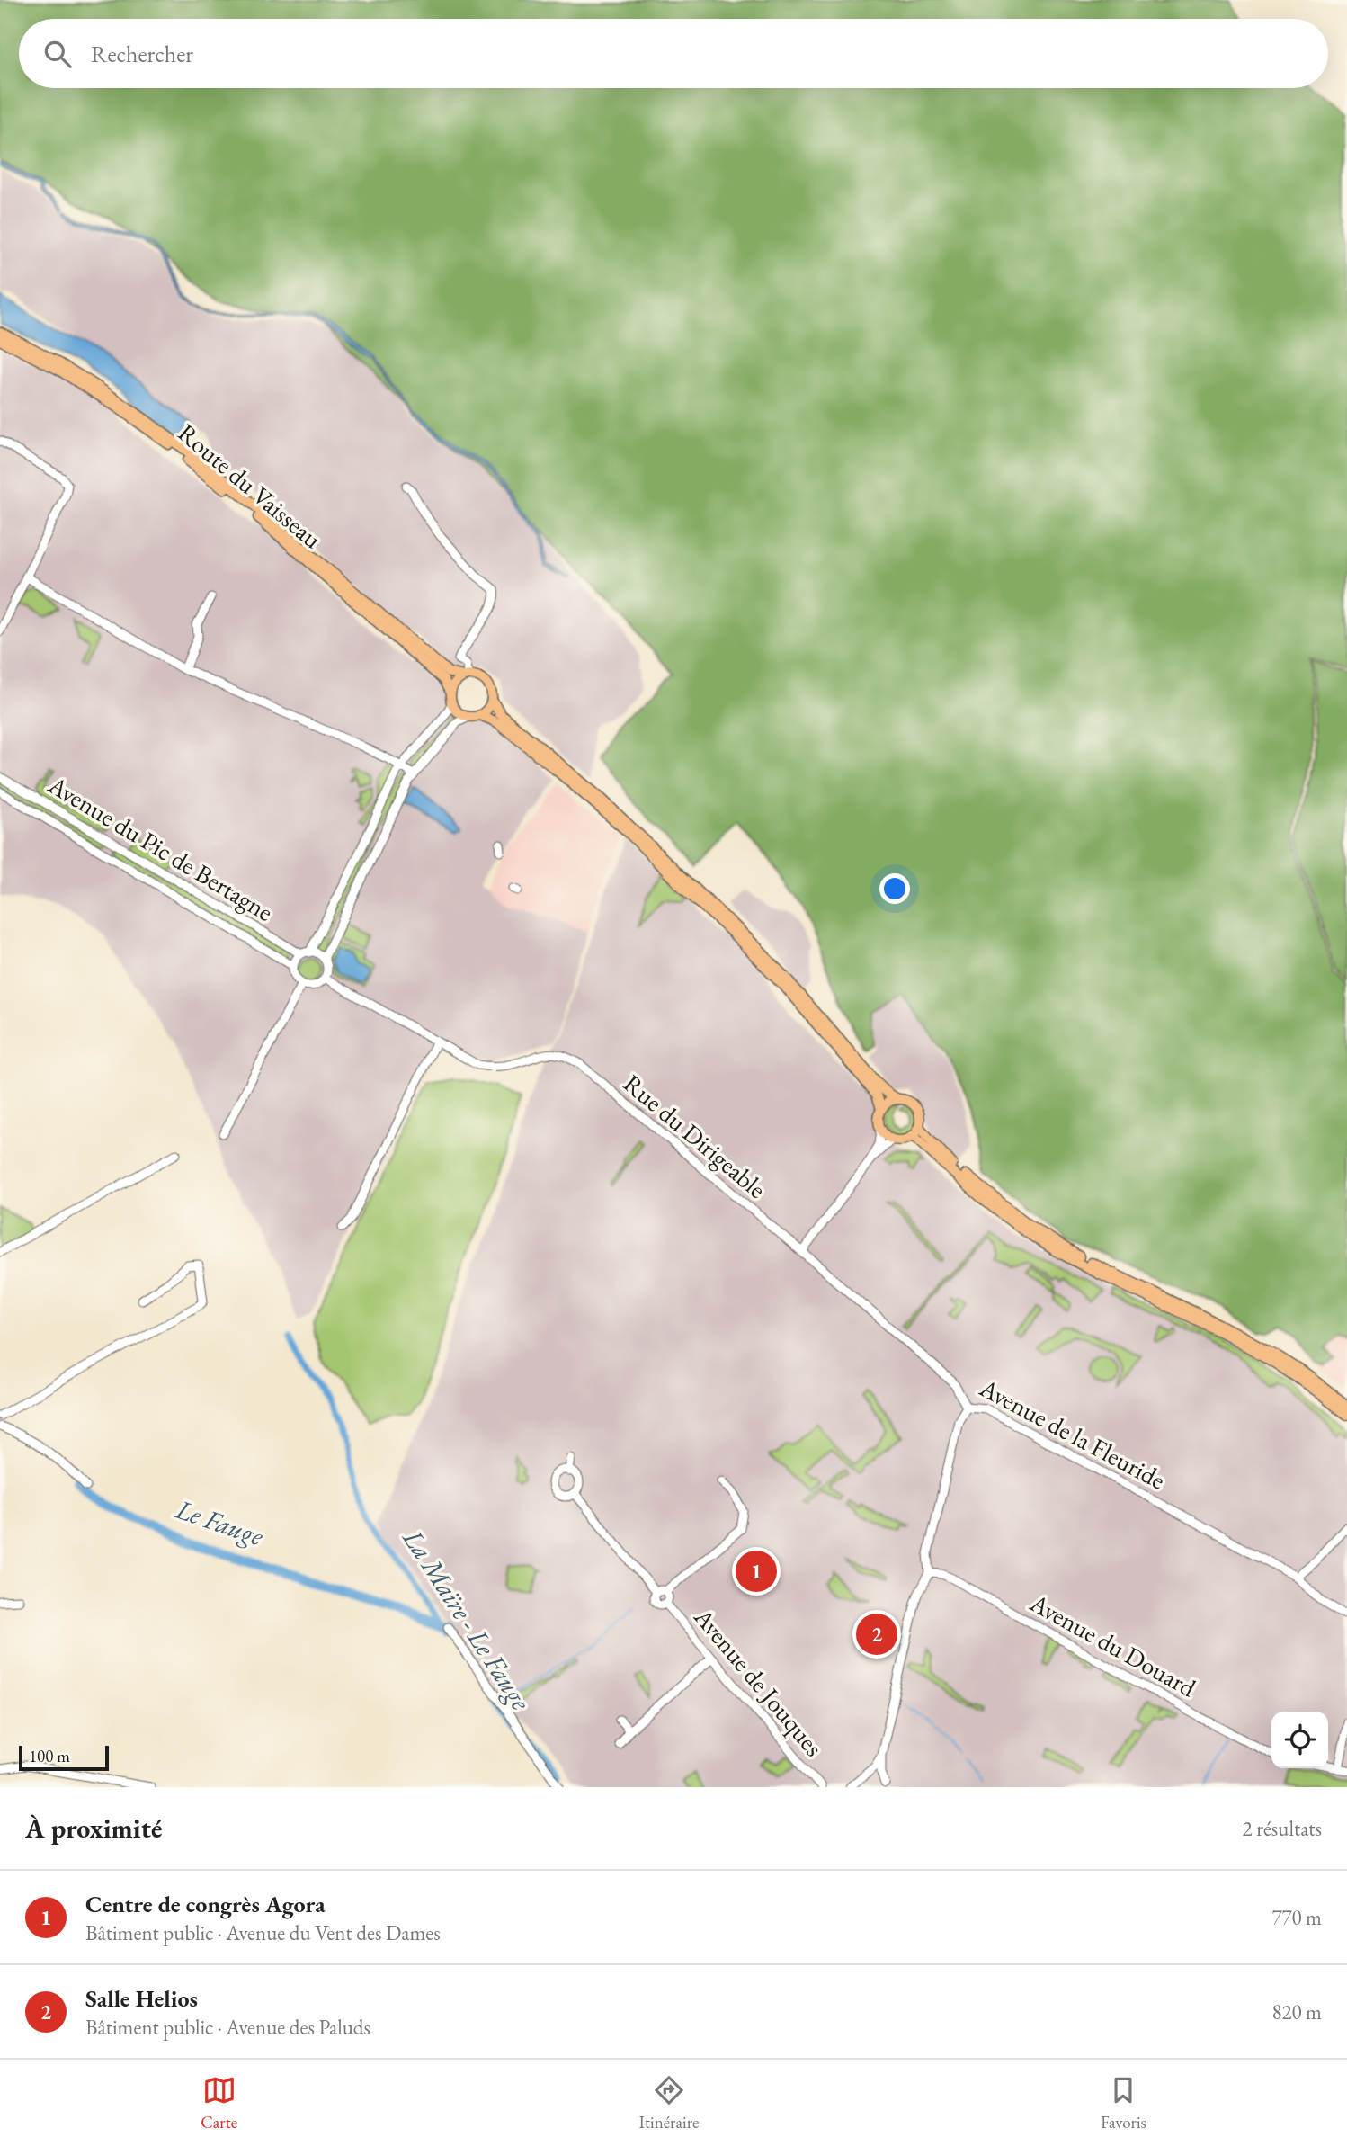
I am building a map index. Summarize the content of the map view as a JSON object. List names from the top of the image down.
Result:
{
  "streets": {
    "main road": ["Route du Vaisseau"],
    "street": [
      "Avenue du Pic de Bertagne",
      "Rue du Dirigeable",
      "Avenue de la Fleuride",
      "Avenue du Douard",
      "Avenue de Jouques"
    ]
  },
  "crossings": [
    ["Rue du Dirigeable", "Avenue de la Fleuride"]
  ],
  "water": ["Le Fauge", "La Maïre - Le Fauge"],
  "scale_bar": "100 m",
  "page": {
    "search": "Rechercher",
    "pins": ["1", "2"],
    "scale": "100 m",
    "heading": ["À proximité", "2 résultats"],
    "list": [
      {
        "mark": "1",
        "name": "Centre de congrès Agora",
        "note": "Bâtiment public · Avenue du Vent des Dames",
        "value": "770 m"
      },
      {
        "mark": "2",
        "name": "Salle Helios",
        "note": "Bâtiment public · Avenue des Paluds",
        "value": "820 m"
      }
    ],
    "nav": ["Carte", "Itinéraire", "Favoris"]
  }
}
